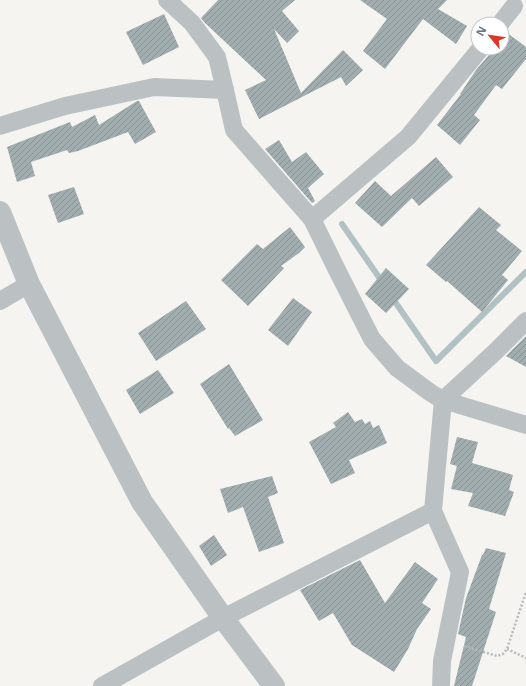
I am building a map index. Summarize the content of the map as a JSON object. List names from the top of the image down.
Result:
{
  "north": "top left"
}
